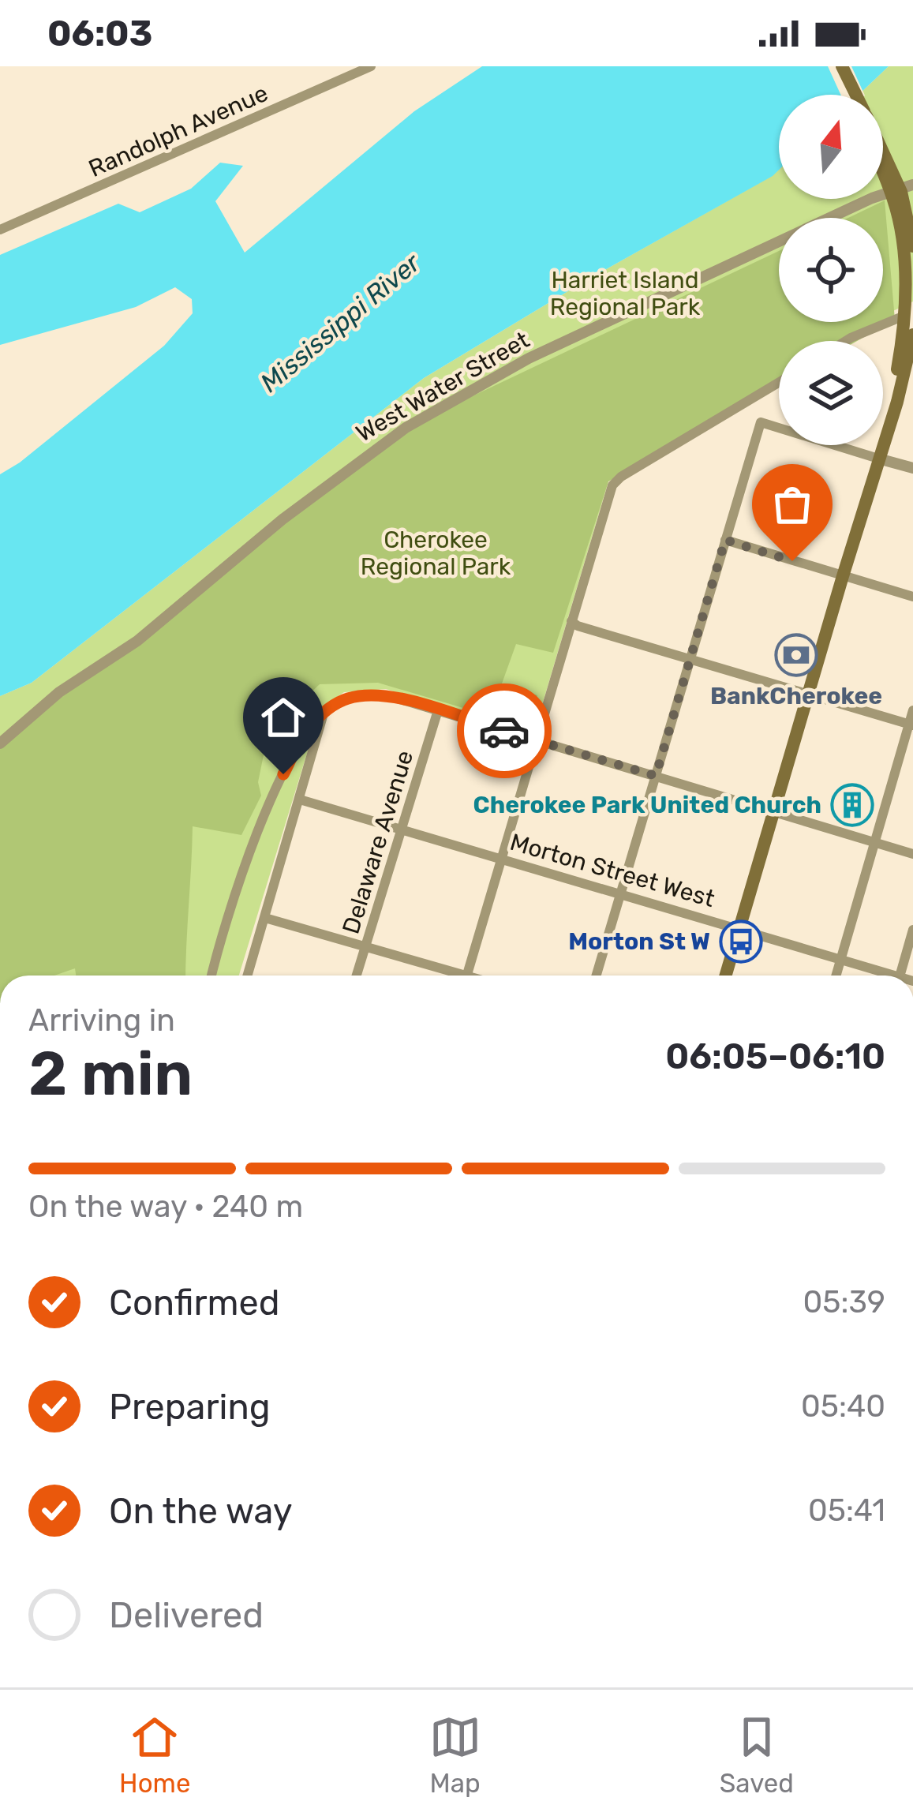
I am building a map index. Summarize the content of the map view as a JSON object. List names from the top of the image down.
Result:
{
  "streets": {
    "street": [
      "Randolph Avenue",
      "West Water Street",
      "Delaware Avenue",
      "Morton Street West"
    ]
  },
  "crossings": [
    ["Delaware Avenue", "Morton Street West"]
  ],
  "water": ["Mississippi River"],
  "parks": ["Harriet Island Regional Park", "Cherokee Regional Park"],
  "places": {
    "bank": ["BankCherokee"],
    "building": ["Cherokee Park United Church"],
    "bus stop": ["Morton St W"]
  },
  "north": "top",
  "page": {
    "status": "06:03",
    "heading": ["2 min", "Arriving in", "06:05–06:10"],
    "bar": "On the way · 240 m",
    "list": [
      ["Confirmed", "05:39"],
      ["Preparing", "05:40"],
      ["On the way", "05:41"],
      "Delivered"
    ],
    "tabs": ["Home", "Map", "Saved"]
  }
}
